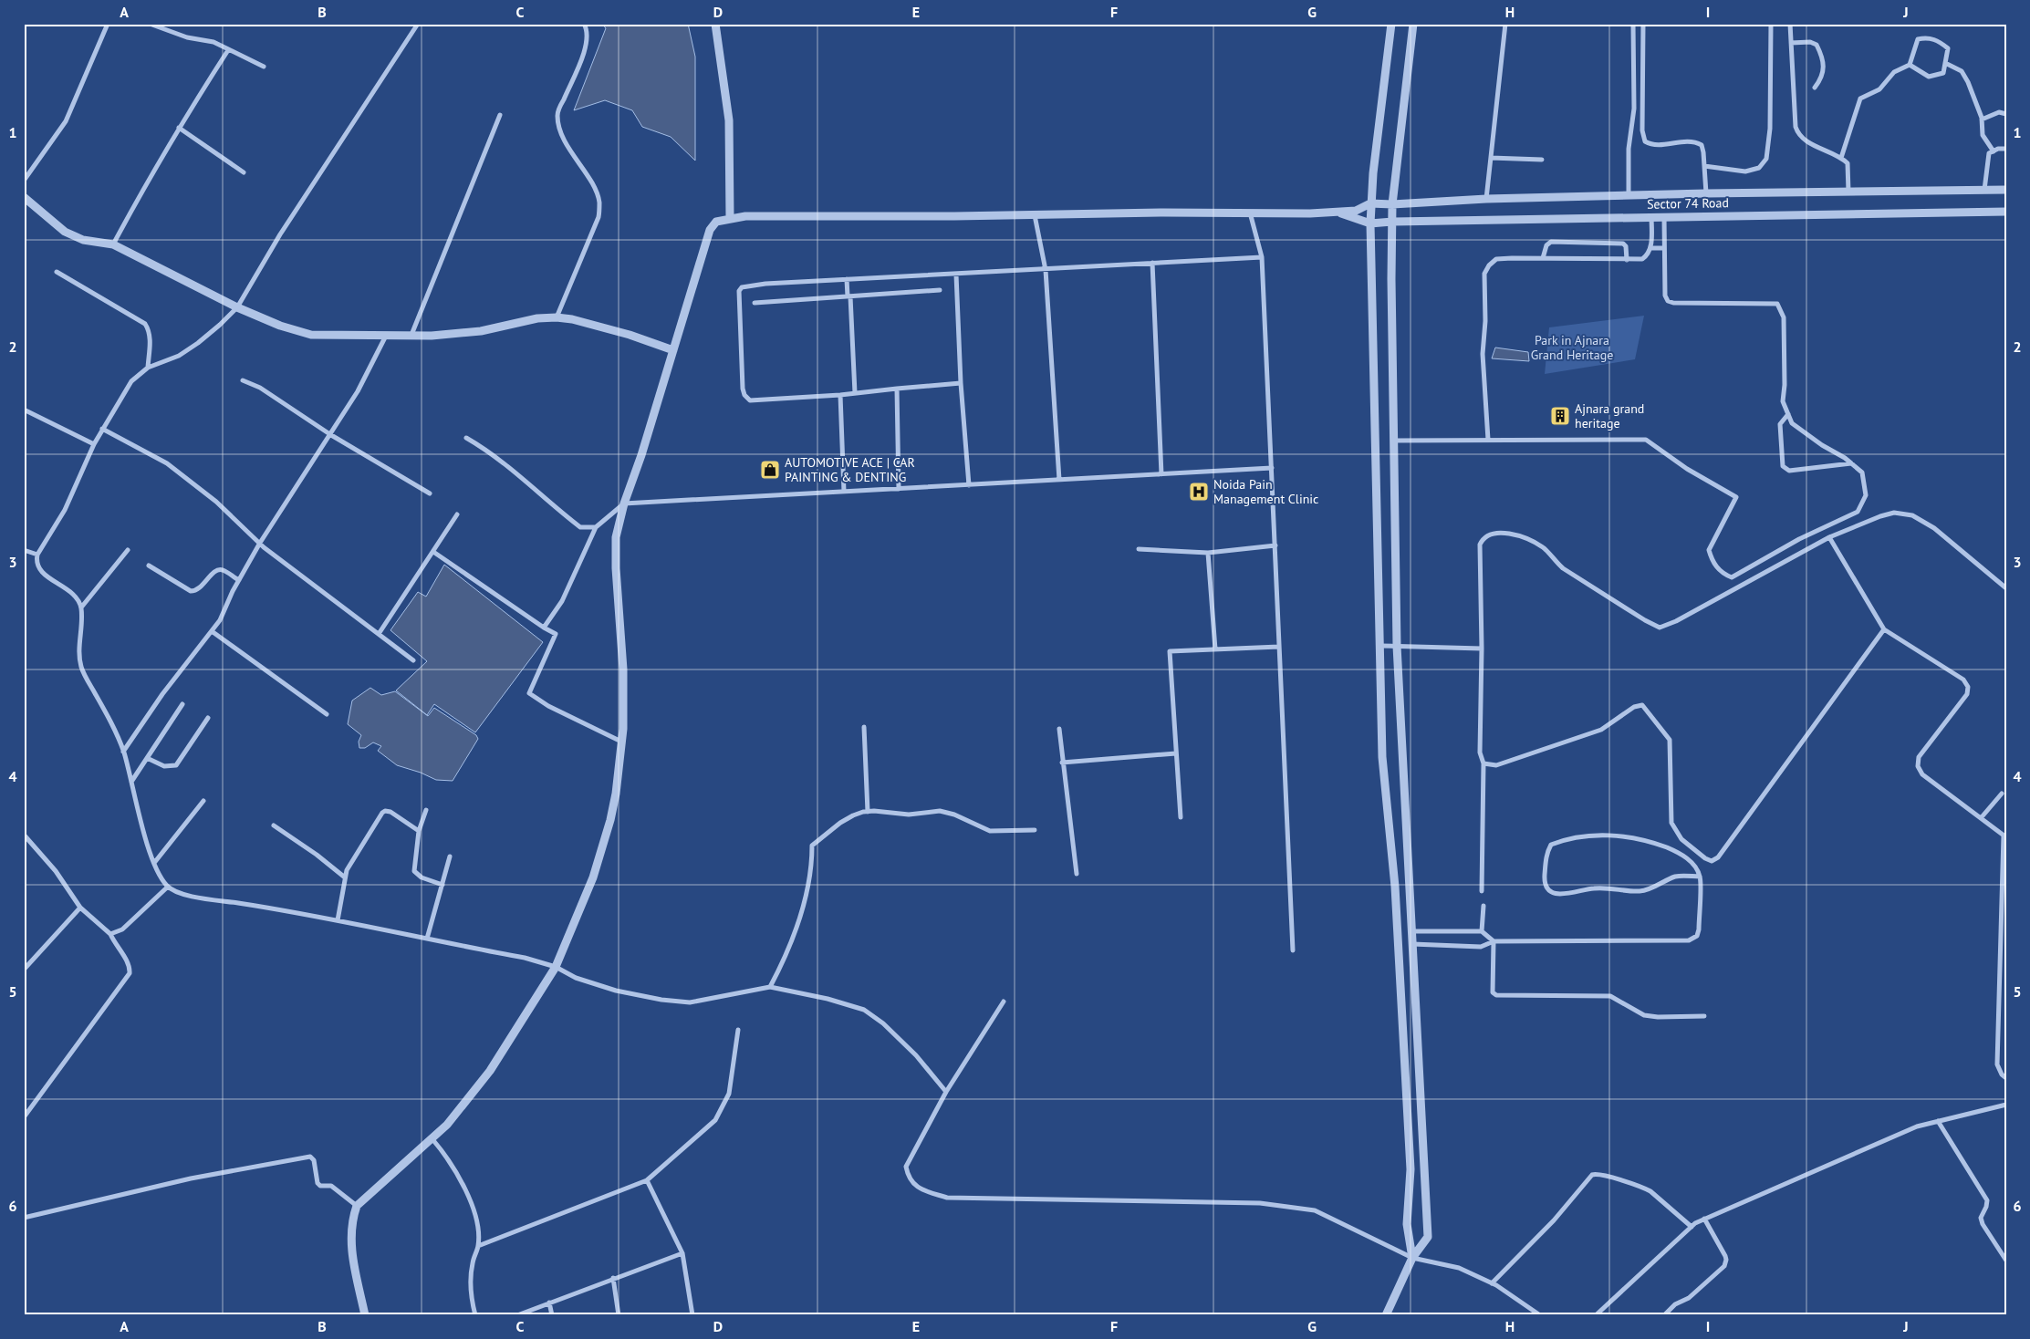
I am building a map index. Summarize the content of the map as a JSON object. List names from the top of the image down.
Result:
{
  "streets": {
    "street": ["Sector 74 Road"]
  },
  "parks": ["Park in Ajnara Grand Heritage"],
  "places": {
    "building": ["Ajnara grand heritage"],
    "shop": ["AUTOMOTIVE ACE | CAR PAINTING & DENTING"],
    "hospital": ["Noida Pain Management Clinic"]
  },
  "grid": {
    "columns": [
      "A",
      "B",
      "C",
      "D",
      "E",
      "F",
      "G",
      "H",
      "I",
      "J"
    ],
    "rows": [
      "1",
      "2",
      "3",
      "4",
      "5",
      "6"
    ]
  }
}
